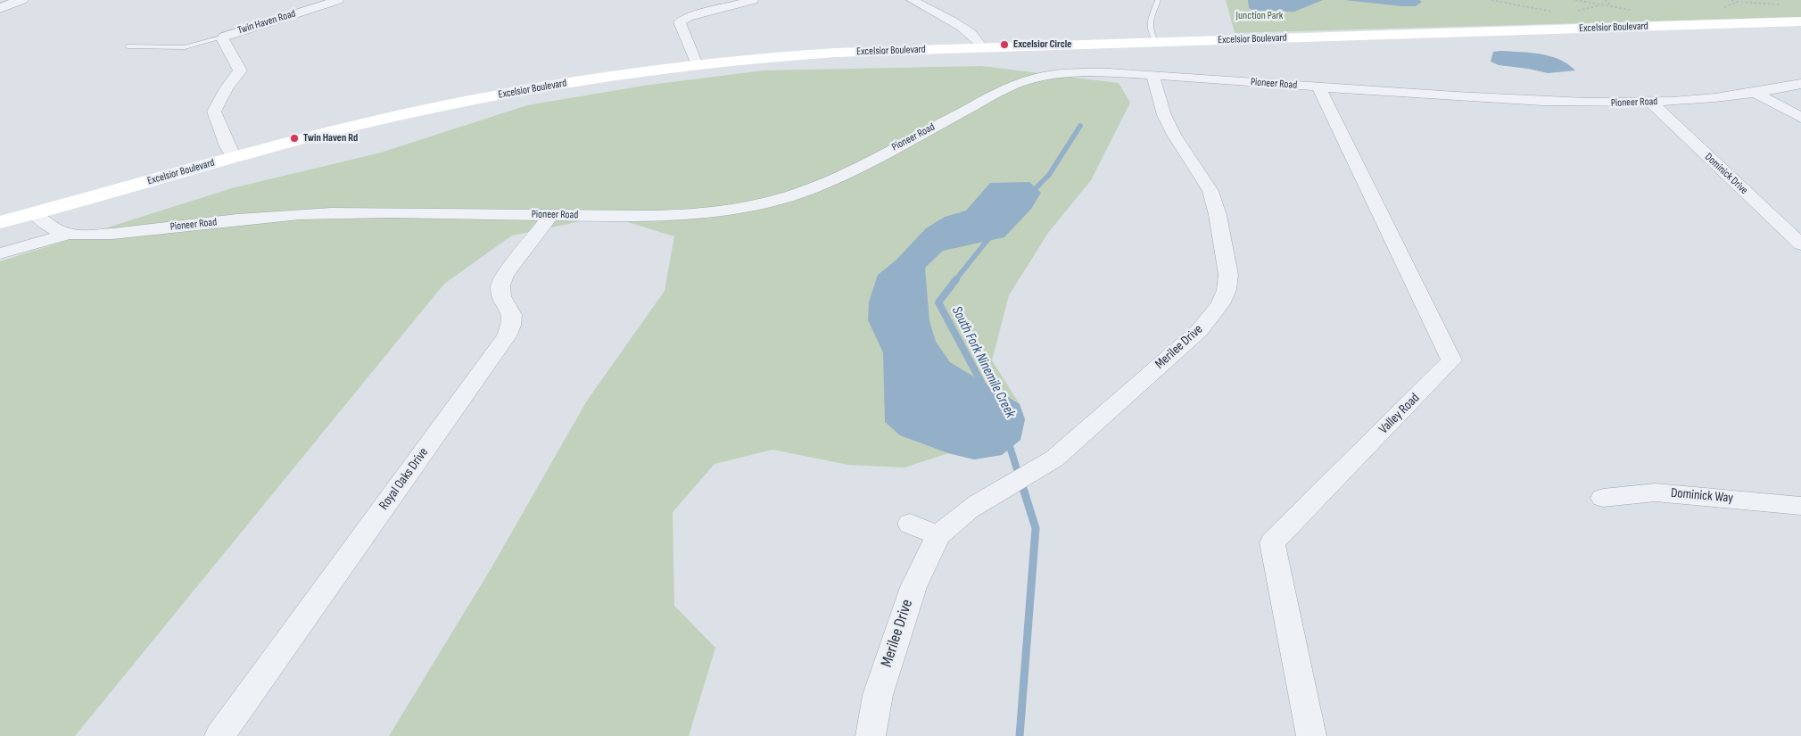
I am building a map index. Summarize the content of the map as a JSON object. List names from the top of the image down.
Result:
{
  "streets": {
    "main road": ["Excelsior Boulevard"],
    "street": [
      "Twin Haven Road",
      "Pioneer Road",
      "Dominick Drive",
      "Merilee Drive",
      "Valley Road",
      "Royal Oaks Drive",
      "Dominick Way"
    ]
  },
  "crossings": [
    ["Twin Haven Road", "Excelsior Boulevard"],
    ["Excelsior Boulevard", "Pioneer Road"],
    ["Pioneer Road", "Dominick Drive"],
    ["Pioneer Road", "Merilee Drive"],
    ["Pioneer Road", "Valley Road"],
    ["Pioneer Road", "Royal Oaks Drive"]
  ],
  "water": ["South Fork Ninemile Creek"],
  "parks": ["Junction Park"],
  "places": ["Excelsior Circle", "Twin Haven Rd"]
}
